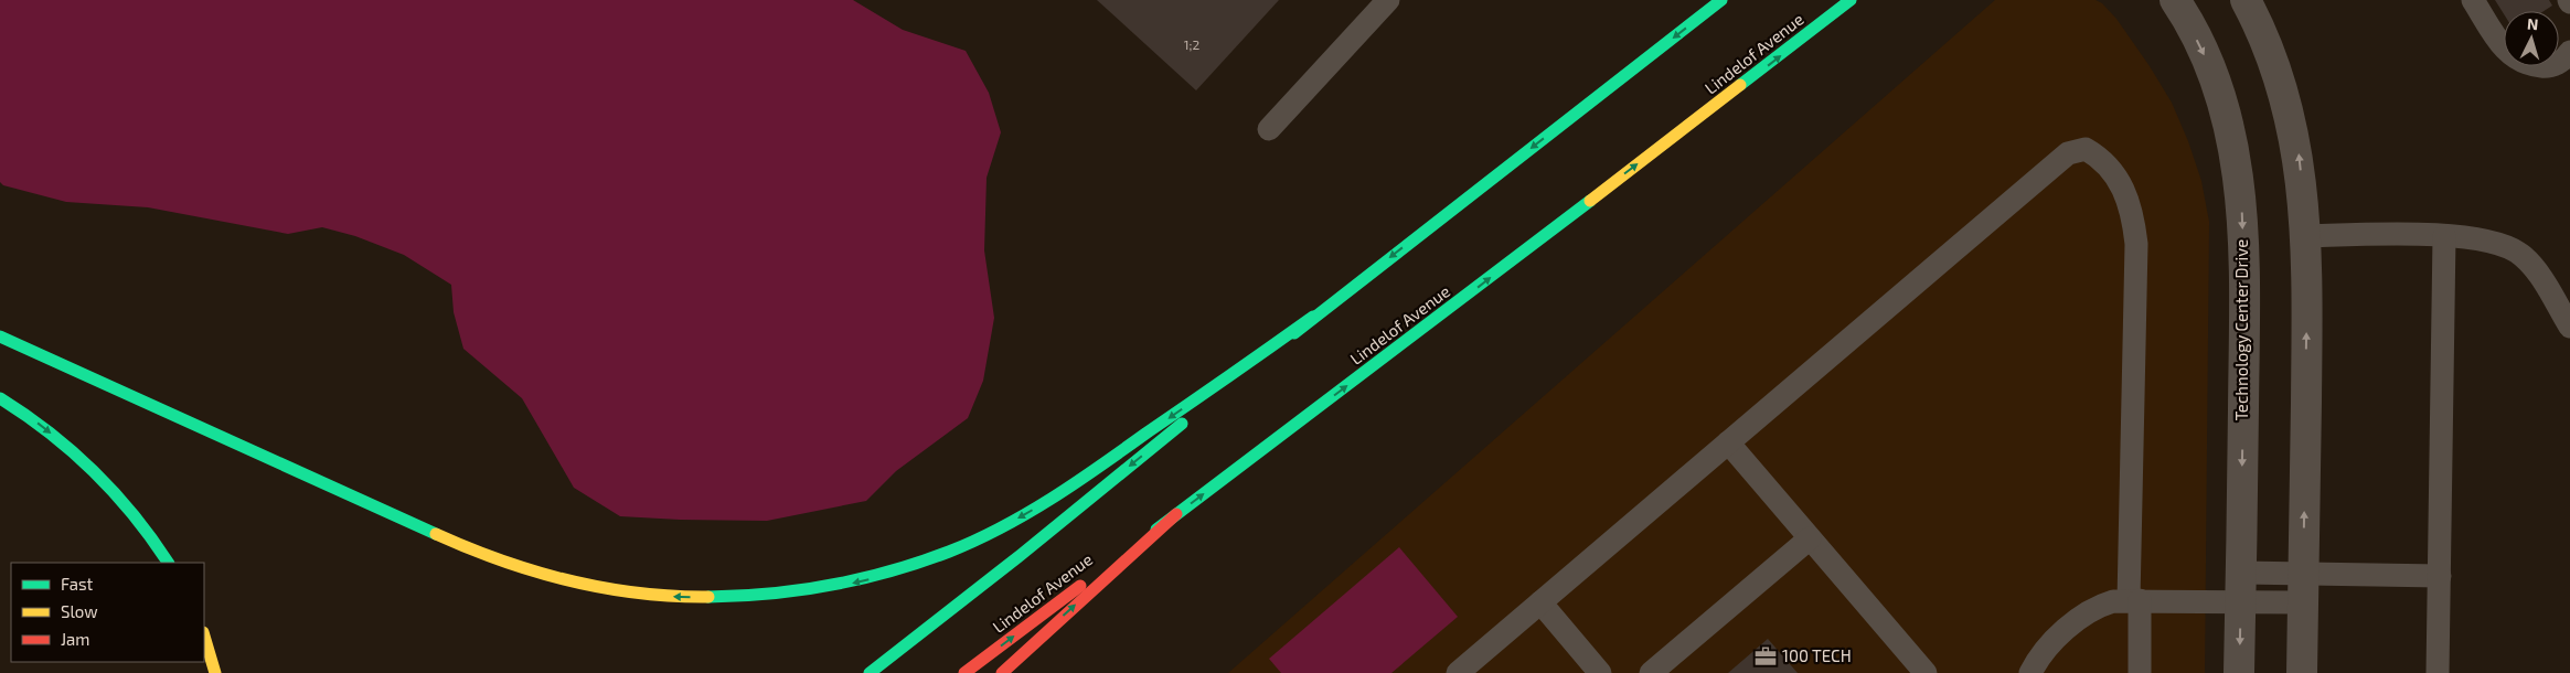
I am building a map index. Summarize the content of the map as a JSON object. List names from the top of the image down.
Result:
{
  "streets": {
    "main road": ["Lindelof Avenue"],
    "street": ["Technology Center Drive"]
  },
  "places": {
    "office": ["100 TECH"]
  },
  "house_numbers": ["1;2"],
  "legend": ["Fast", "Slow", "Jam"],
  "north": "top"
}
